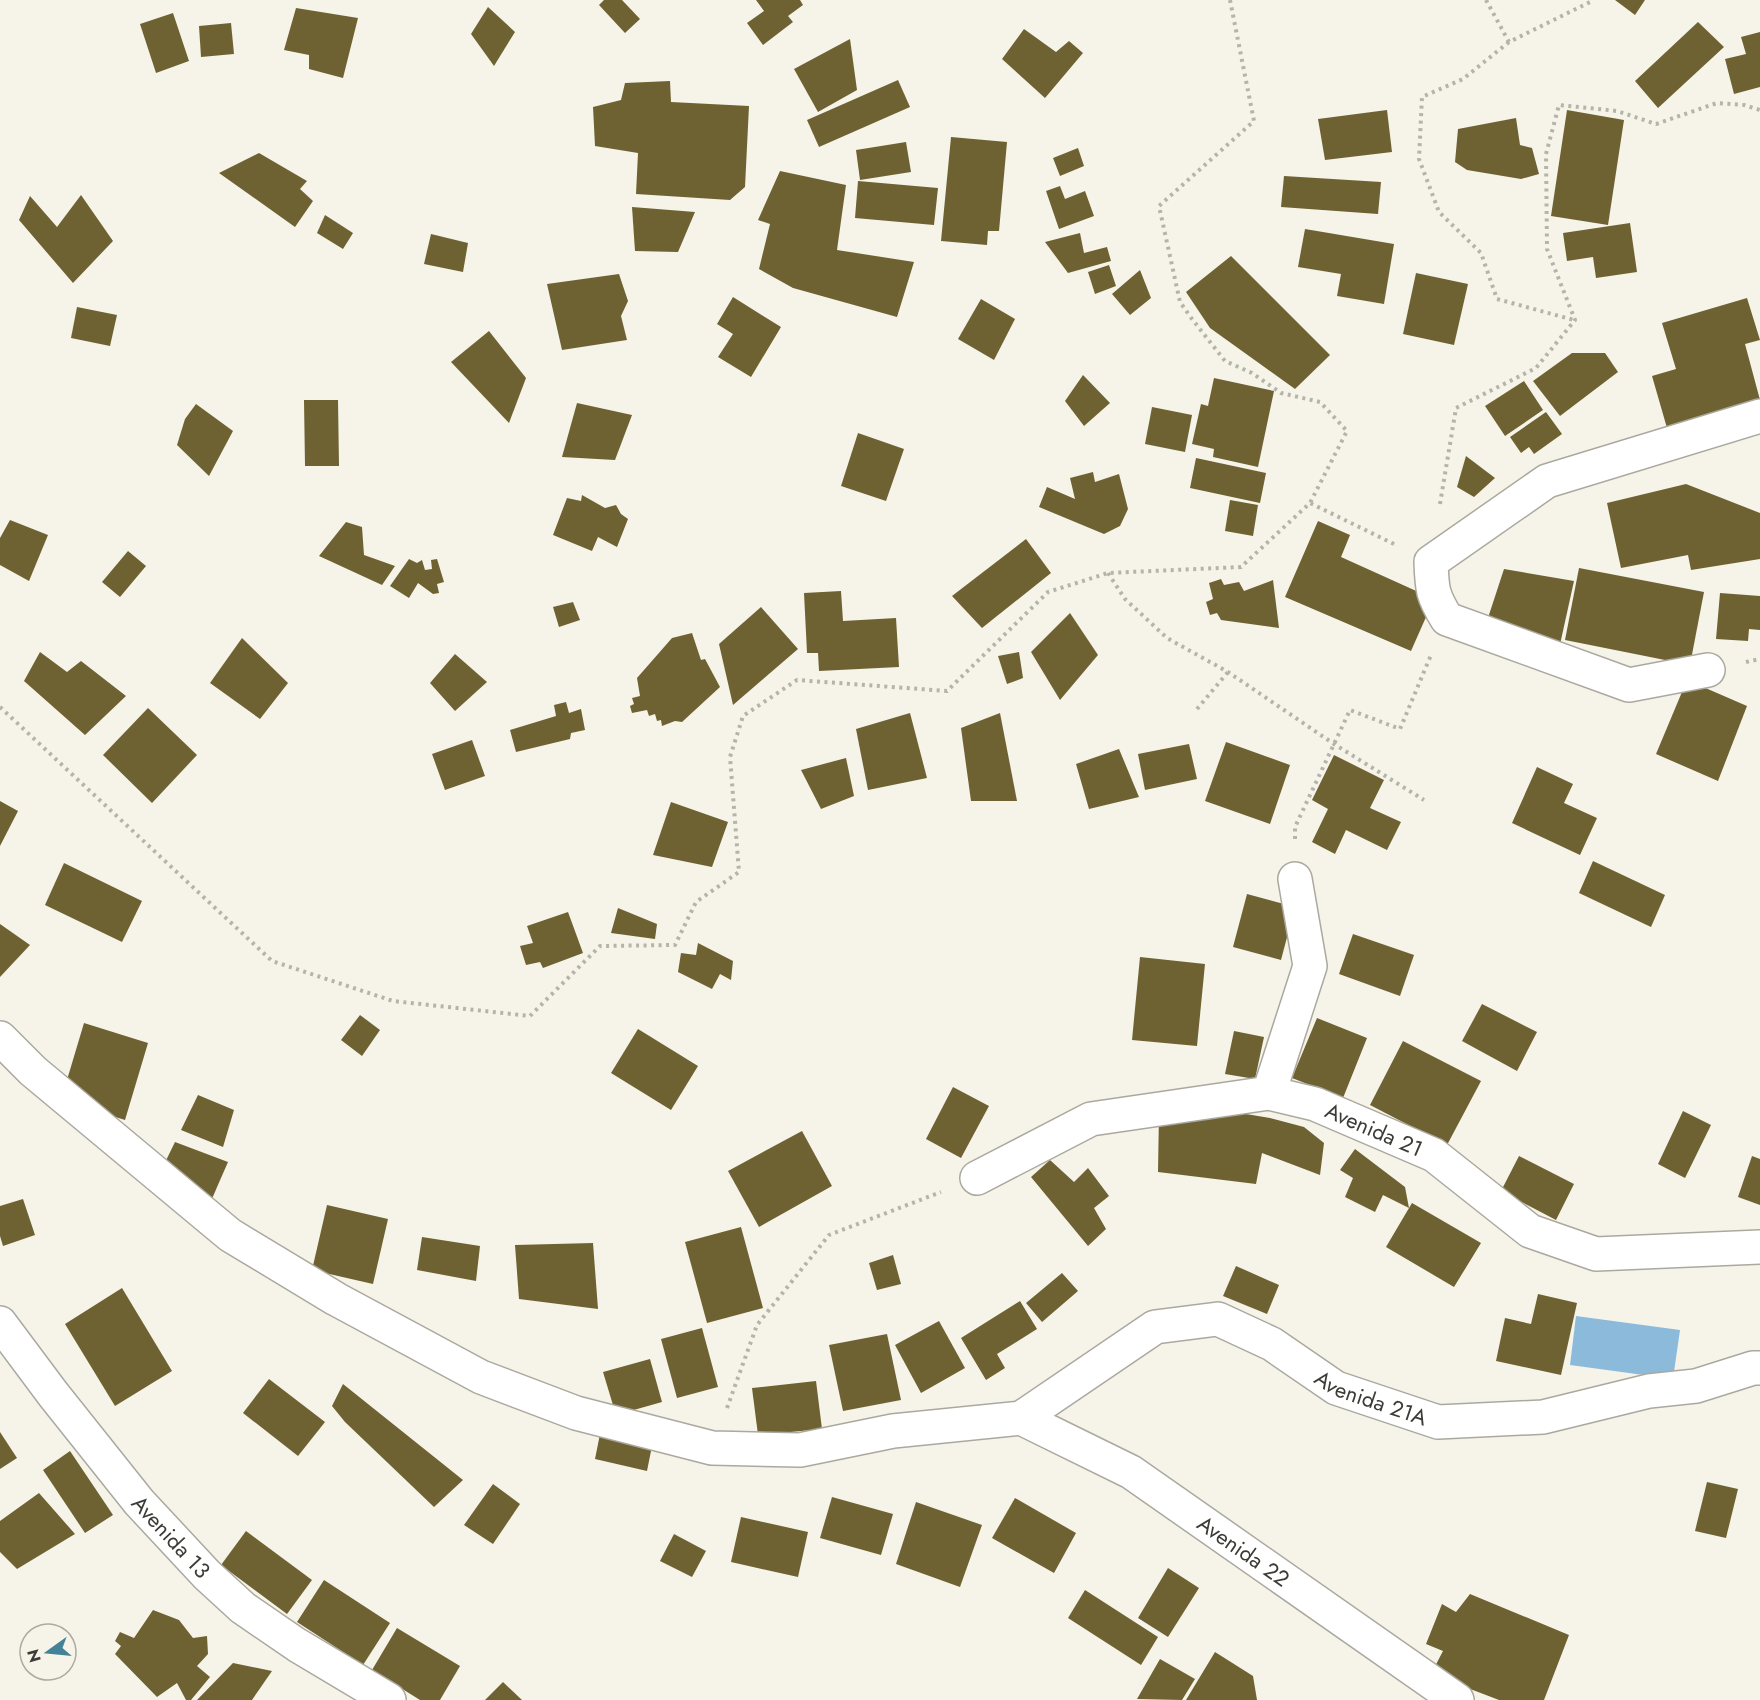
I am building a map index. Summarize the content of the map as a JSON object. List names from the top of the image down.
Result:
{
  "streets": {
    "street": [
      "Avenida 21",
      "Avenida 21A",
      "Avenida 13",
      "Avenida 22"
    ]
  },
  "crossings": [
    ["Avenida 21A", "Avenida 22"]
  ],
  "north": "left"
}
